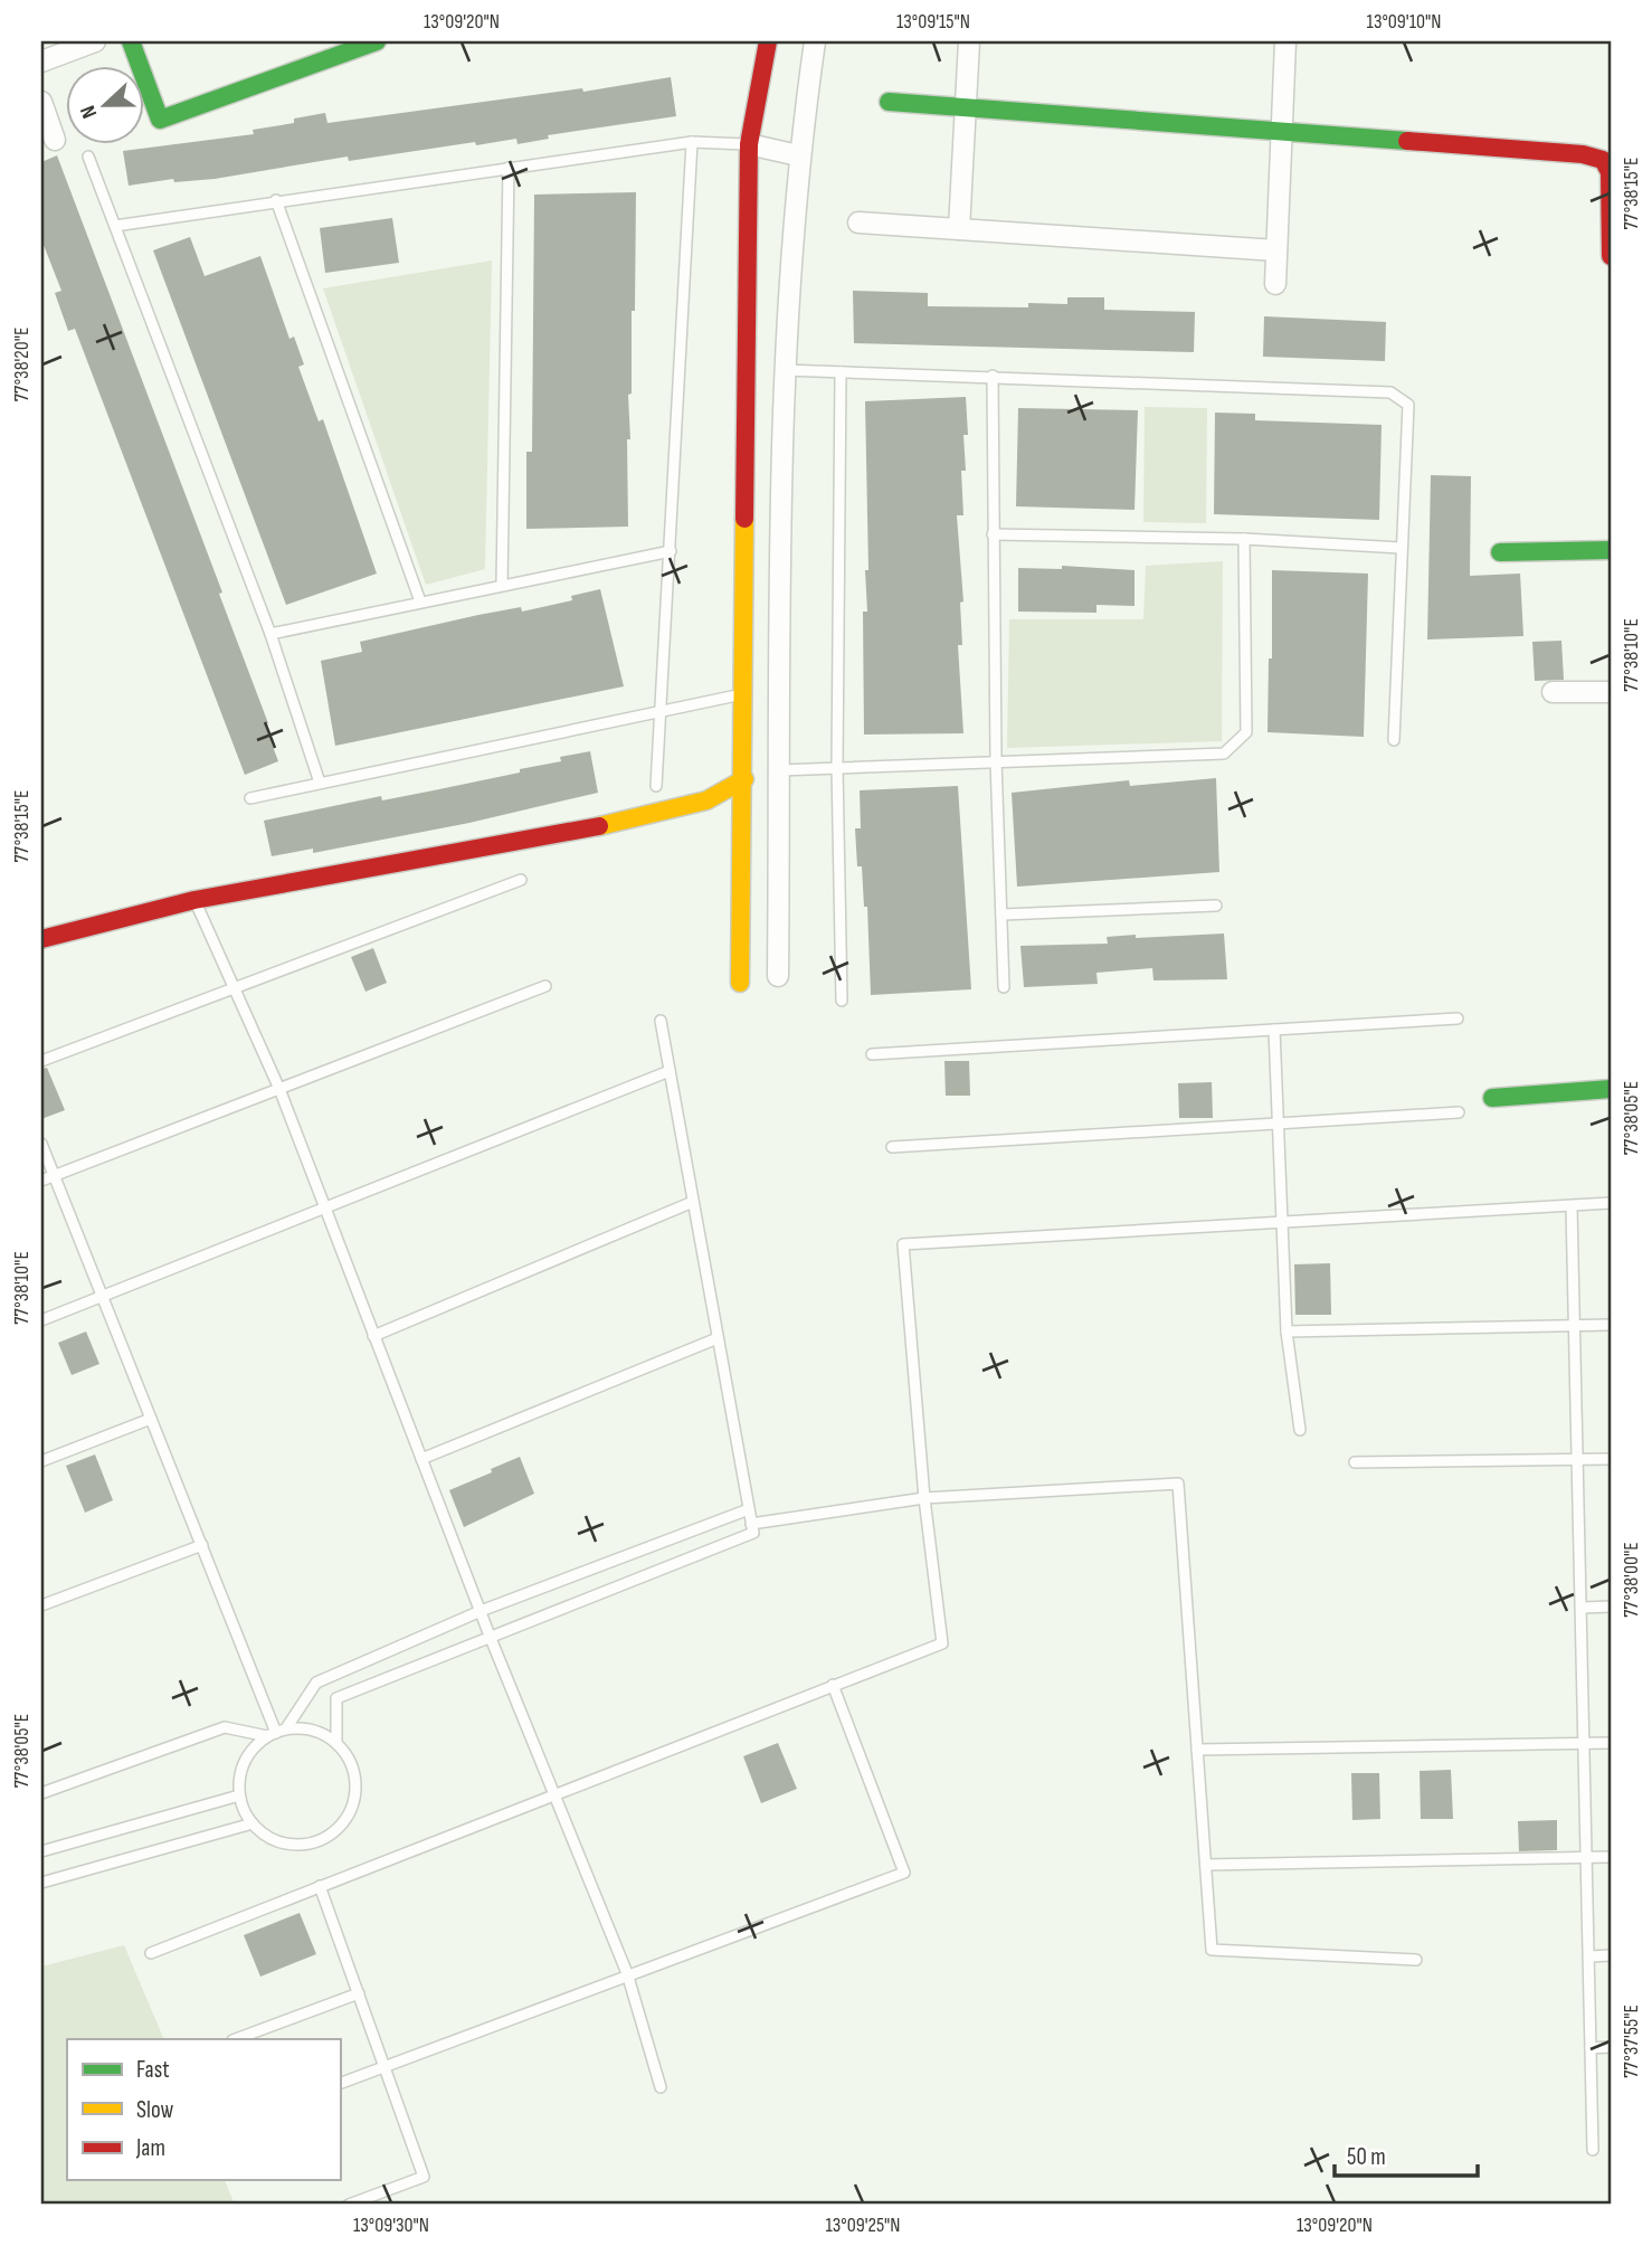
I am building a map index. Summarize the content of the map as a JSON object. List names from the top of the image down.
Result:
{
  "legend": ["Fast", "Slow", "Jam"],
  "scale_bar": "50 m",
  "north": "left",
  "coordinates": [
    "13°09'20\"N",
    "13°09'15\"N",
    "13°09'10\"N",
    "77°38'15\"E",
    "77°38'20\"E",
    "77°38'10\"E",
    "77°38'05\"E",
    "77°38'00\"E",
    "77°37'55\"E",
    "13°09'30\"N",
    "13°09'25\"N"
  ]
}
